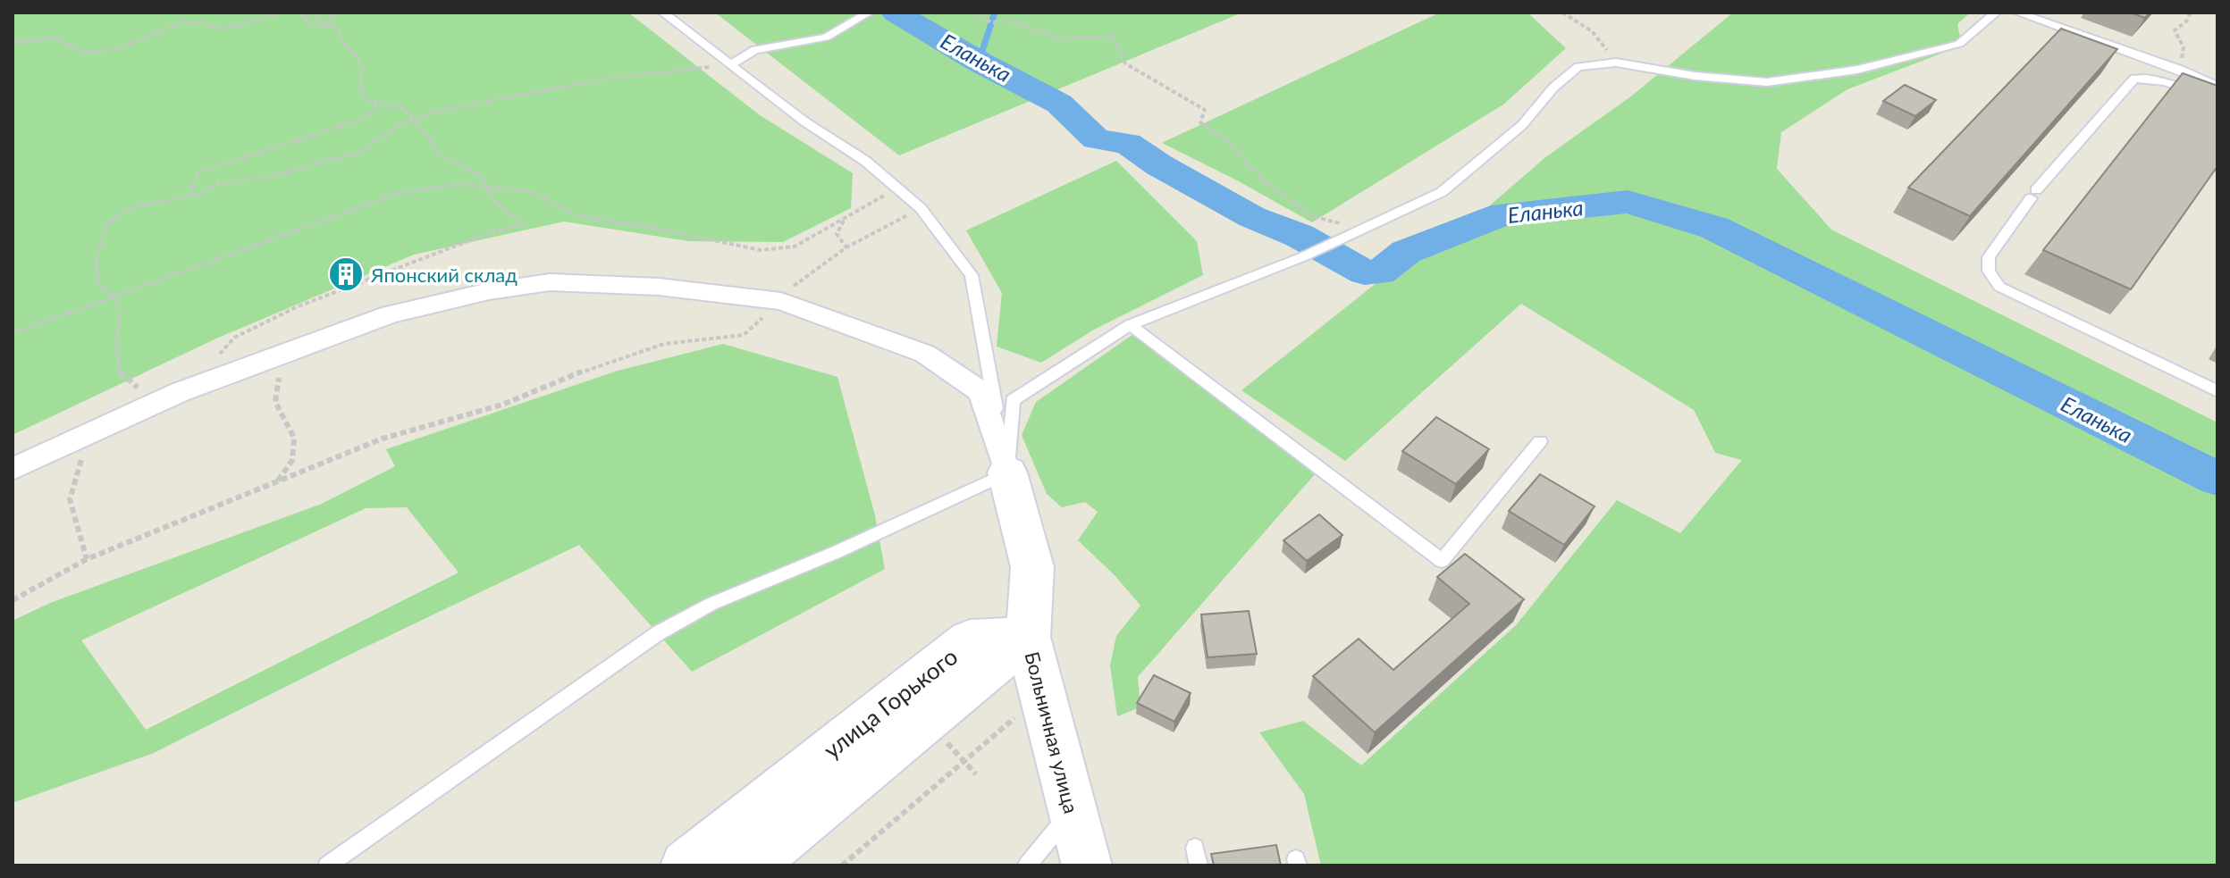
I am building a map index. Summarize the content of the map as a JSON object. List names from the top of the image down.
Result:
{
  "streets": {
    "main road": ["улица Горького", "Больничная улица"]
  },
  "crossings": [
    ["улица Горького", "Больничная улица"]
  ],
  "water": ["Еланька"],
  "places": {
    "building": ["Японский склад"]
  }
}
